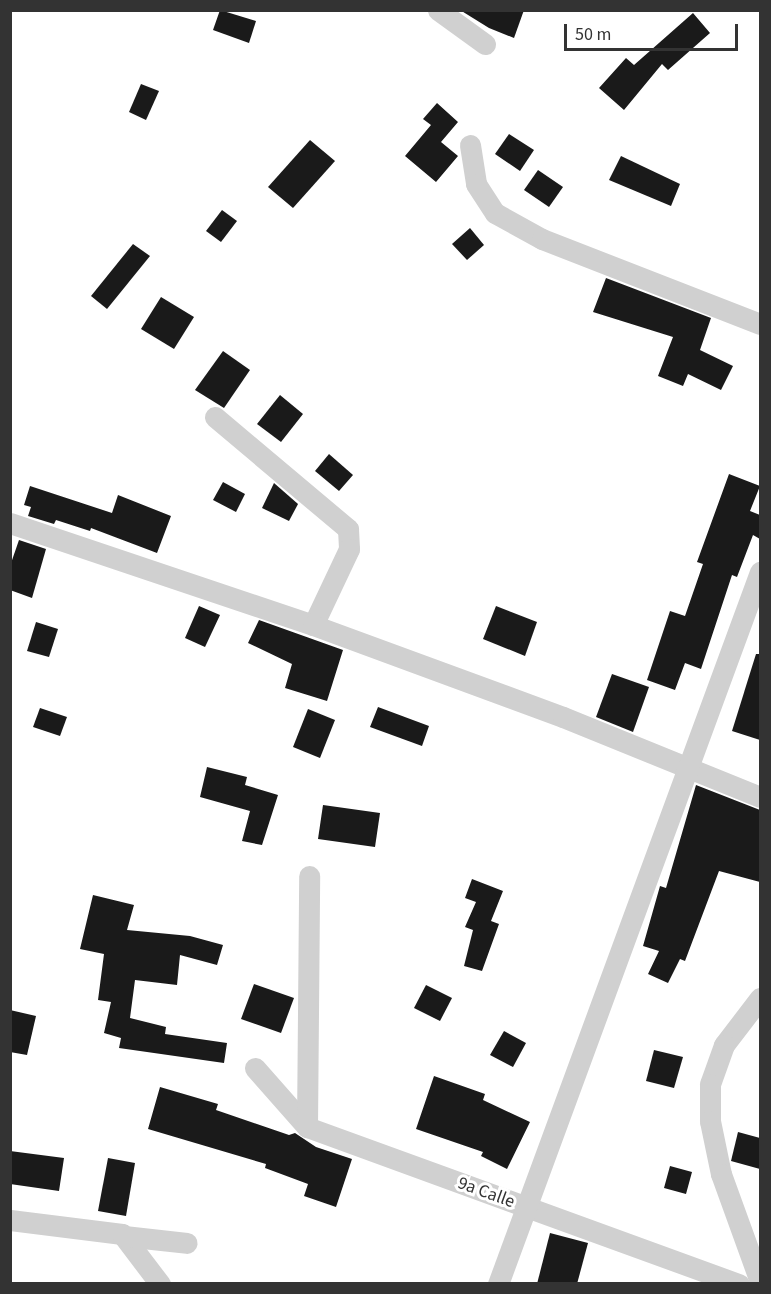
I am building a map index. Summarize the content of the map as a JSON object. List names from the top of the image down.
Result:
{
  "streets": {
    "street": ["9a Calle"]
  },
  "scale_bar": "50 m"
}
